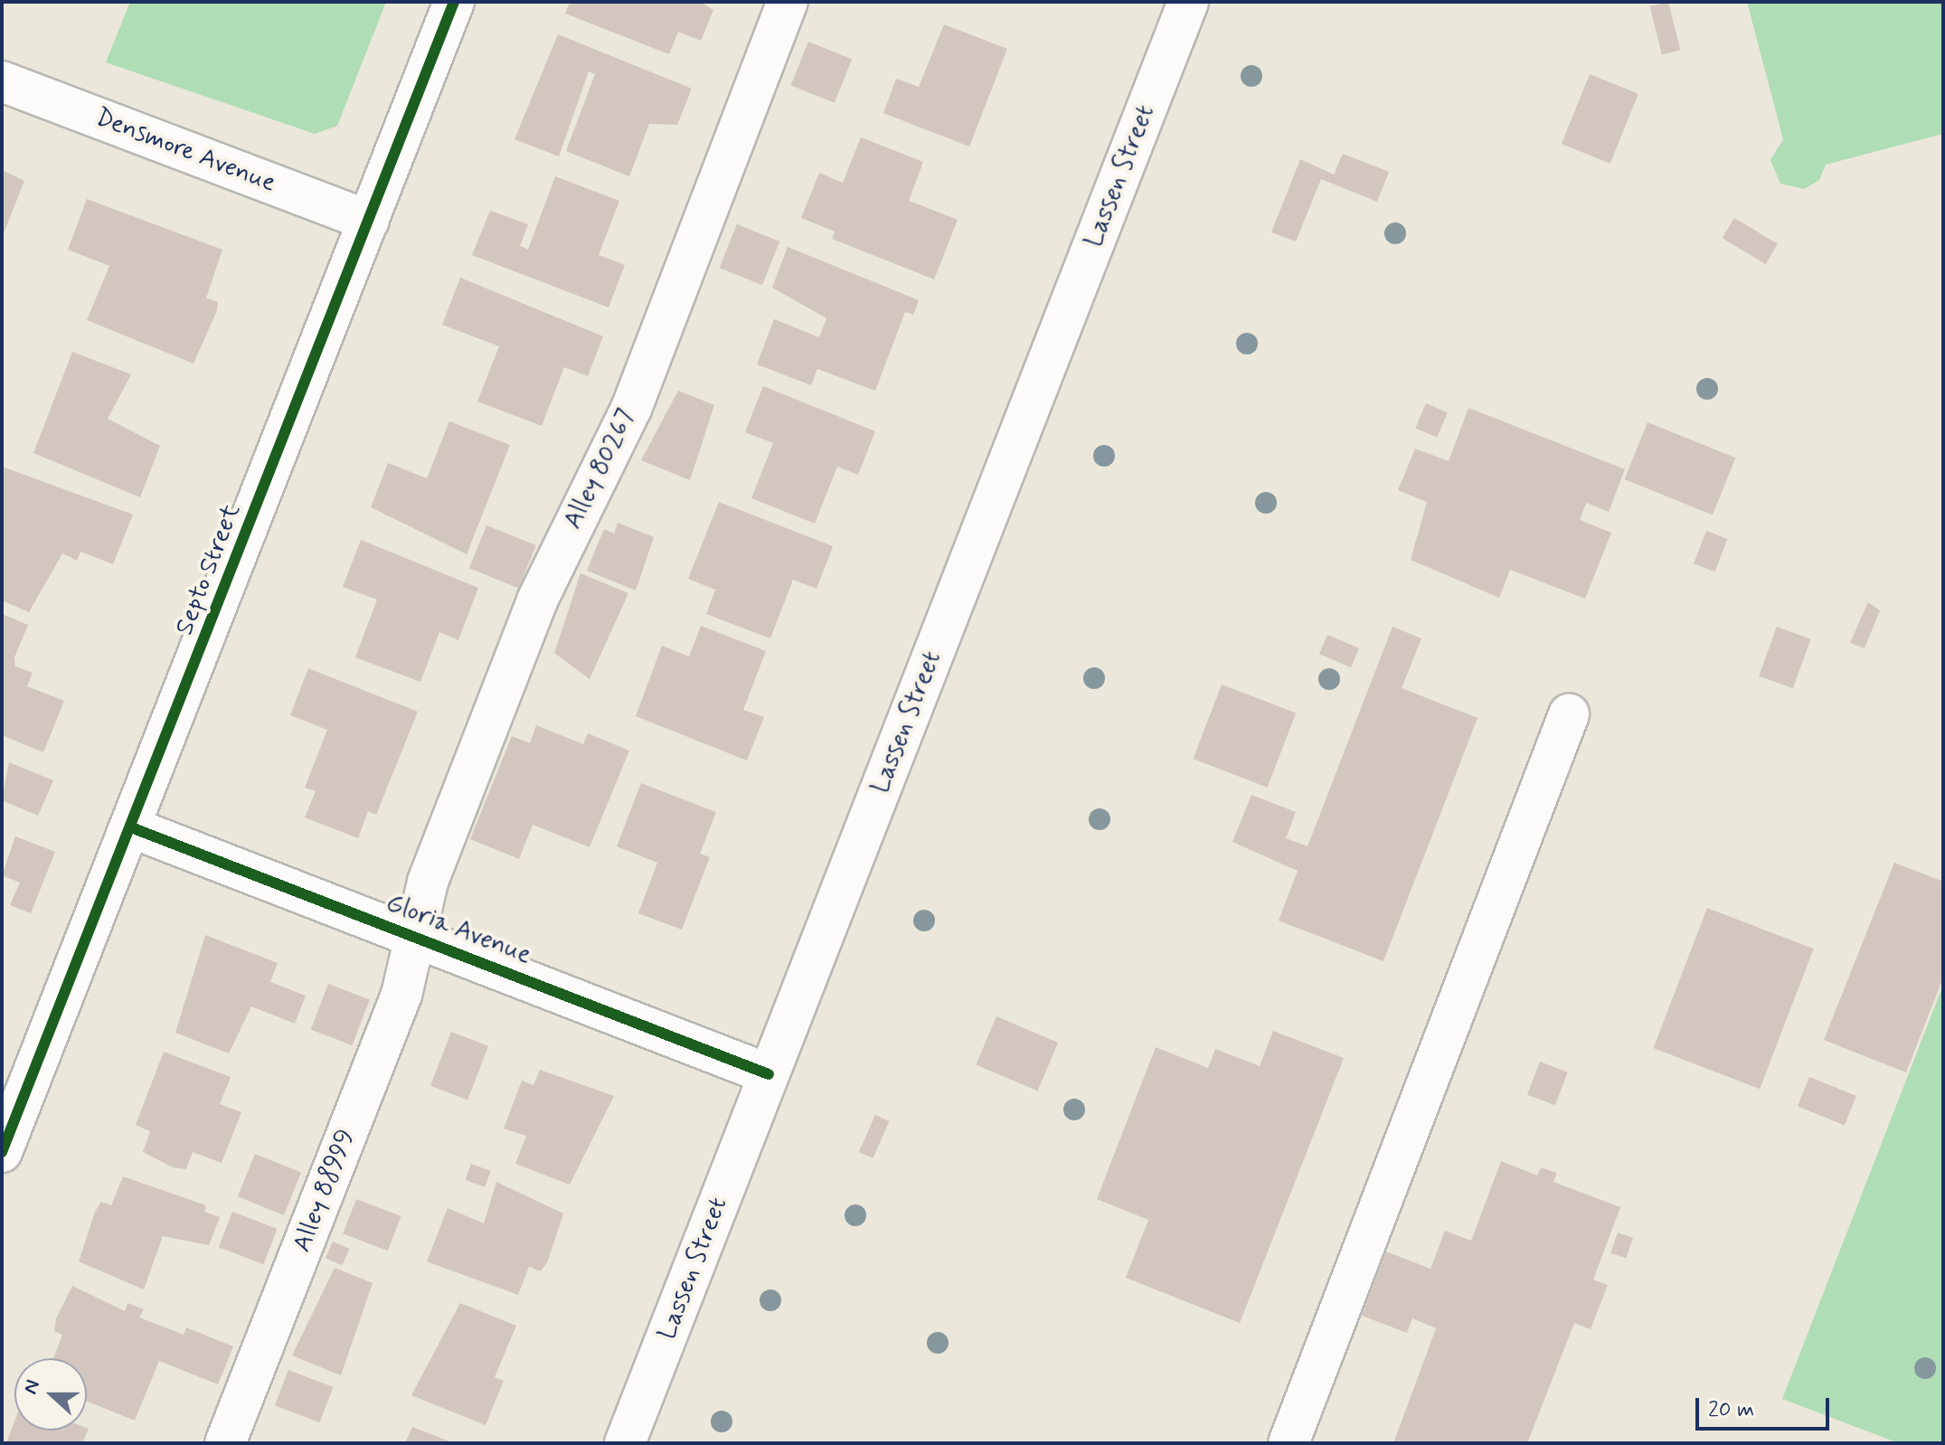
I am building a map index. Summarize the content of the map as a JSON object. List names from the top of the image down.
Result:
{
  "streets": {
    "street": [
      "Densmore Avenue",
      "Lassen Street",
      "Alley 80267",
      "Septo Street",
      "Gloria Avenue",
      "Alley 88999"
    ]
  },
  "crossings": [
    ["Densmore Avenue", "Septo Street"],
    ["Lassen Street", "Gloria Avenue"],
    ["Alley 80267", "Gloria Avenue"],
    ["Alley 80267", "Alley 88999"],
    ["Septo Street", "Gloria Avenue"],
    ["Gloria Avenue", "Alley 88999"]
  ],
  "scale_bar": "20 m",
  "north": "left"
}
